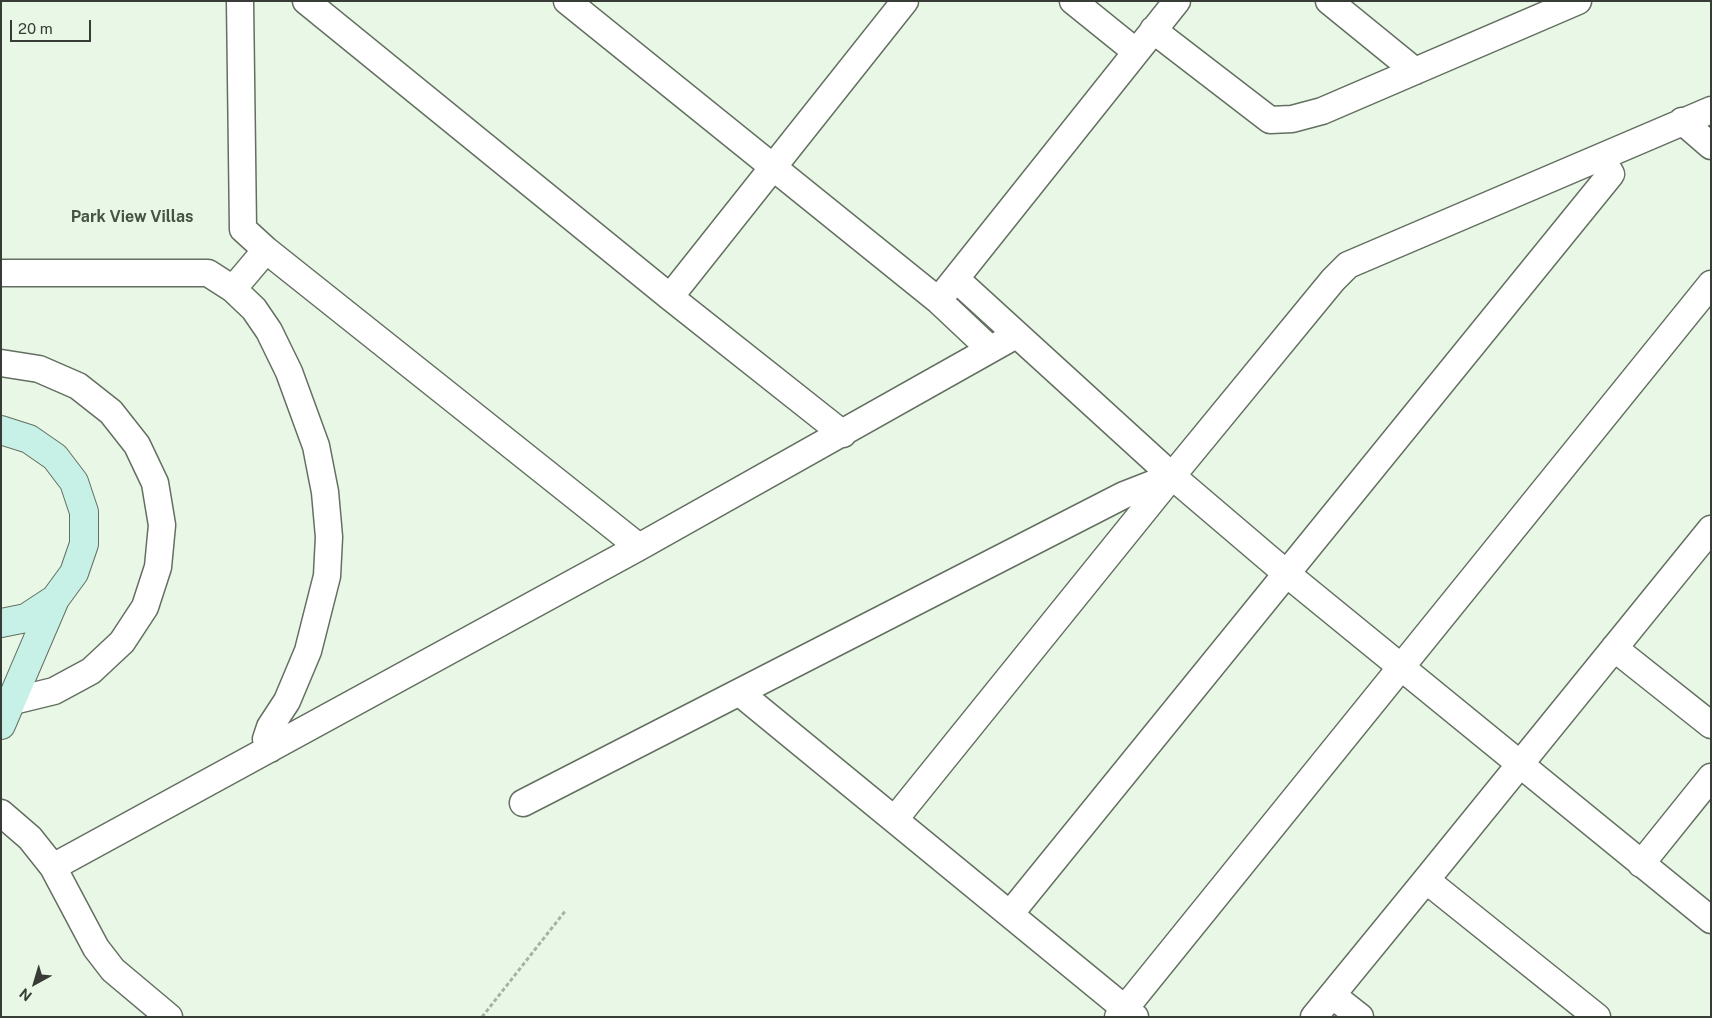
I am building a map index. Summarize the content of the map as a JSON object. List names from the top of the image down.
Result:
{
  "districts": ["Park View Villas"],
  "scale_bar": "20 m",
  "north": "bottom left"
}
